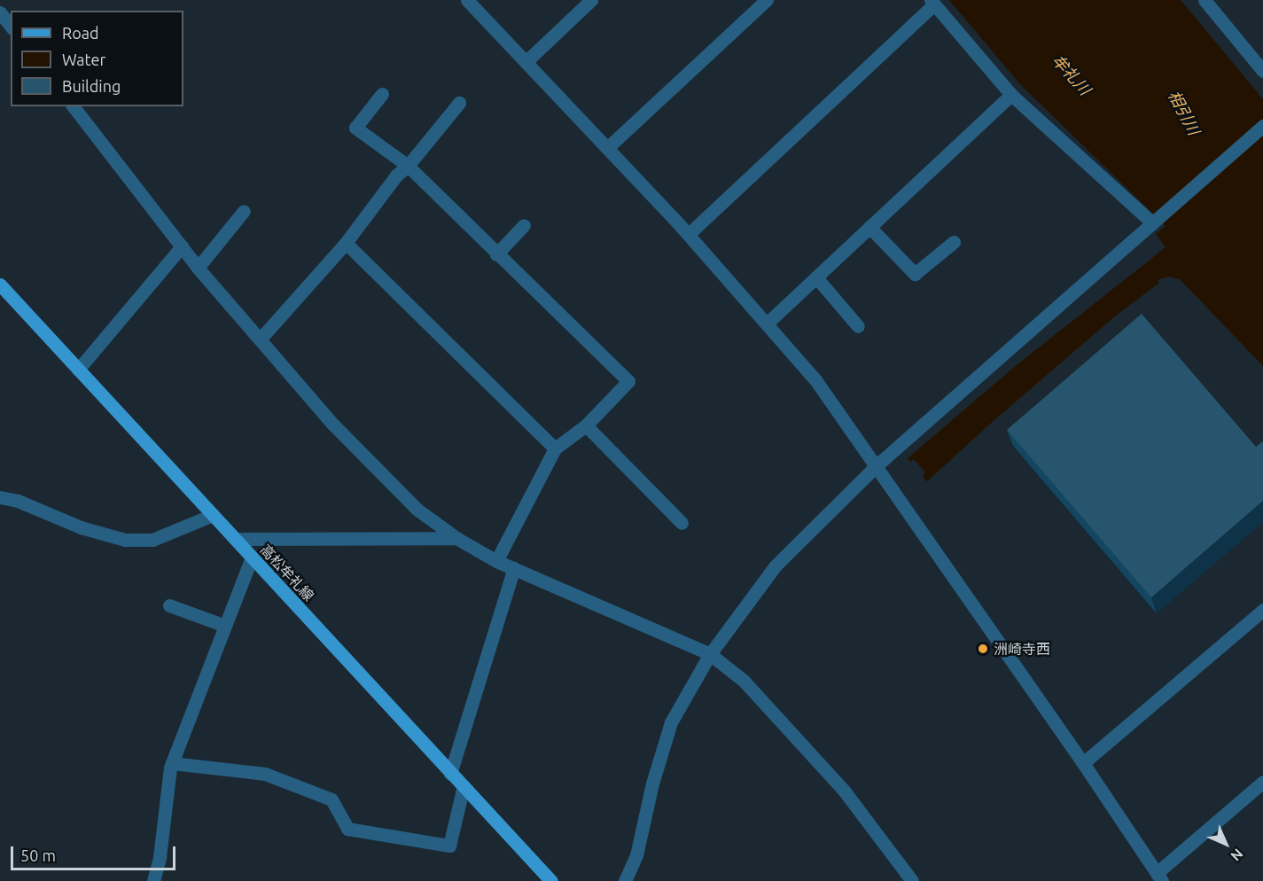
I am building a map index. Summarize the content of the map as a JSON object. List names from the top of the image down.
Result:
{
  "streets": {
    "main road": ["高松牟礼線"]
  },
  "water": ["牟礼川", "相引川"],
  "places": ["洲崎寺西"],
  "legend": ["Road", "Water", "Building"],
  "scale_bar": "50 m",
  "north": "bottom right"
}
